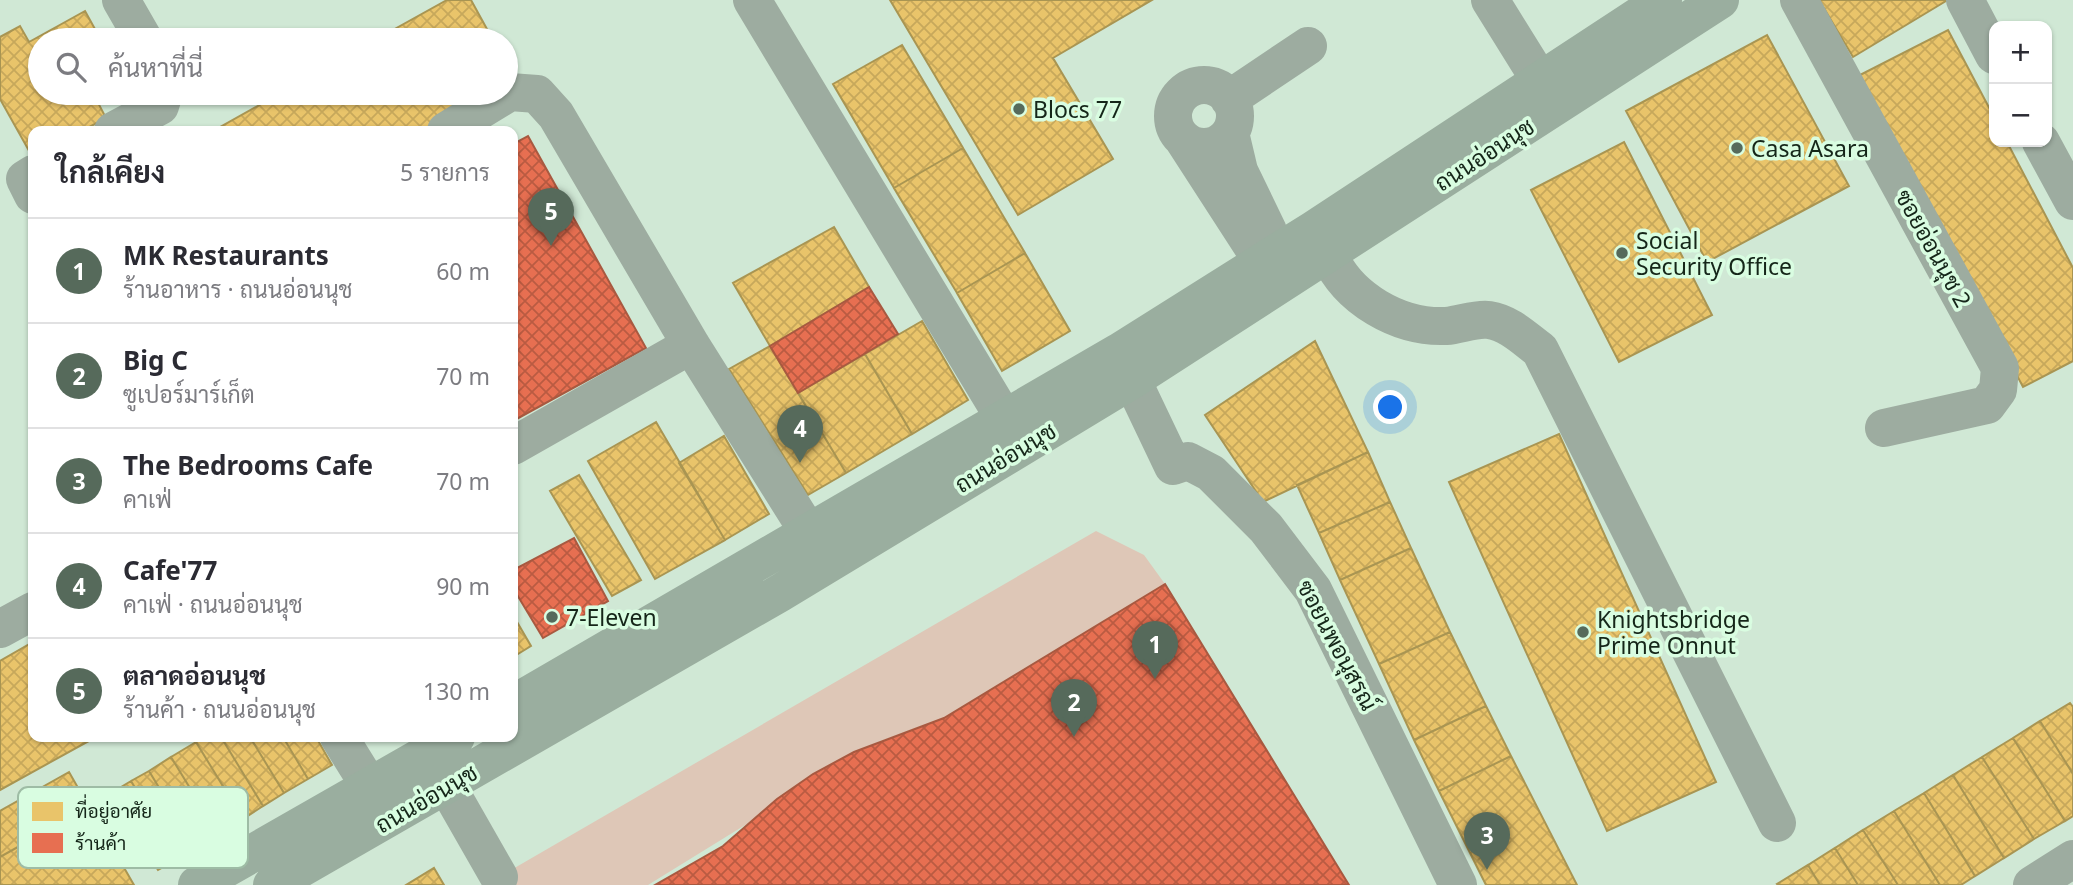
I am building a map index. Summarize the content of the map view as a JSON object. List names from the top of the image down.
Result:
{
  "streets": {
    "main road": ["ถนนอ่อนนุช"],
    "street": ["ซอยอ่อนนุช 2", "ซอยนพอนุสรณ์"]
  },
  "crossings": [
    ["ถนนอ่อนนุช", "ซอยนพอนุสรณ์"]
  ],
  "places": [
    "Blocs 77",
    "Casa Asara",
    "Social Security Office",
    "7-Eleven",
    "Knightsbridge Prime Onnut"
  ],
  "legend": ["ที่อยู่อาศัย", "ร้านค้า"],
  "page": {
    "map_buttons": ["+", "−"],
    "search": "ค้นหาที่นี่",
    "heading": ["ใกล้เคียง", "5 รายการ"],
    "pins": [
      "5",
      "4",
      "1",
      "2",
      "3"
    ],
    "list": [
      {
        "mark": "1",
        "name": "MK Restaurants",
        "note": "ร้านอาหาร · ถนนอ่อนนุช",
        "value": "60 m"
      },
      {
        "mark": "2",
        "name": "Big C",
        "note": "ซูเปอร์มาร์เก็ต",
        "value": "70 m"
      },
      {
        "mark": "3",
        "name": "The Bedrooms Cafe",
        "note": "คาเฟ่",
        "value": "70 m"
      },
      {
        "mark": "4",
        "name": "Cafe'77",
        "note": "คาเฟ่ · ถนนอ่อนนุช",
        "value": "90 m"
      },
      {
        "mark": "5",
        "name": "ตลาดอ่อนนุช",
        "note": "ร้านค้า · ถนนอ่อนนุช",
        "value": "130 m"
      }
    ]
  }
}
